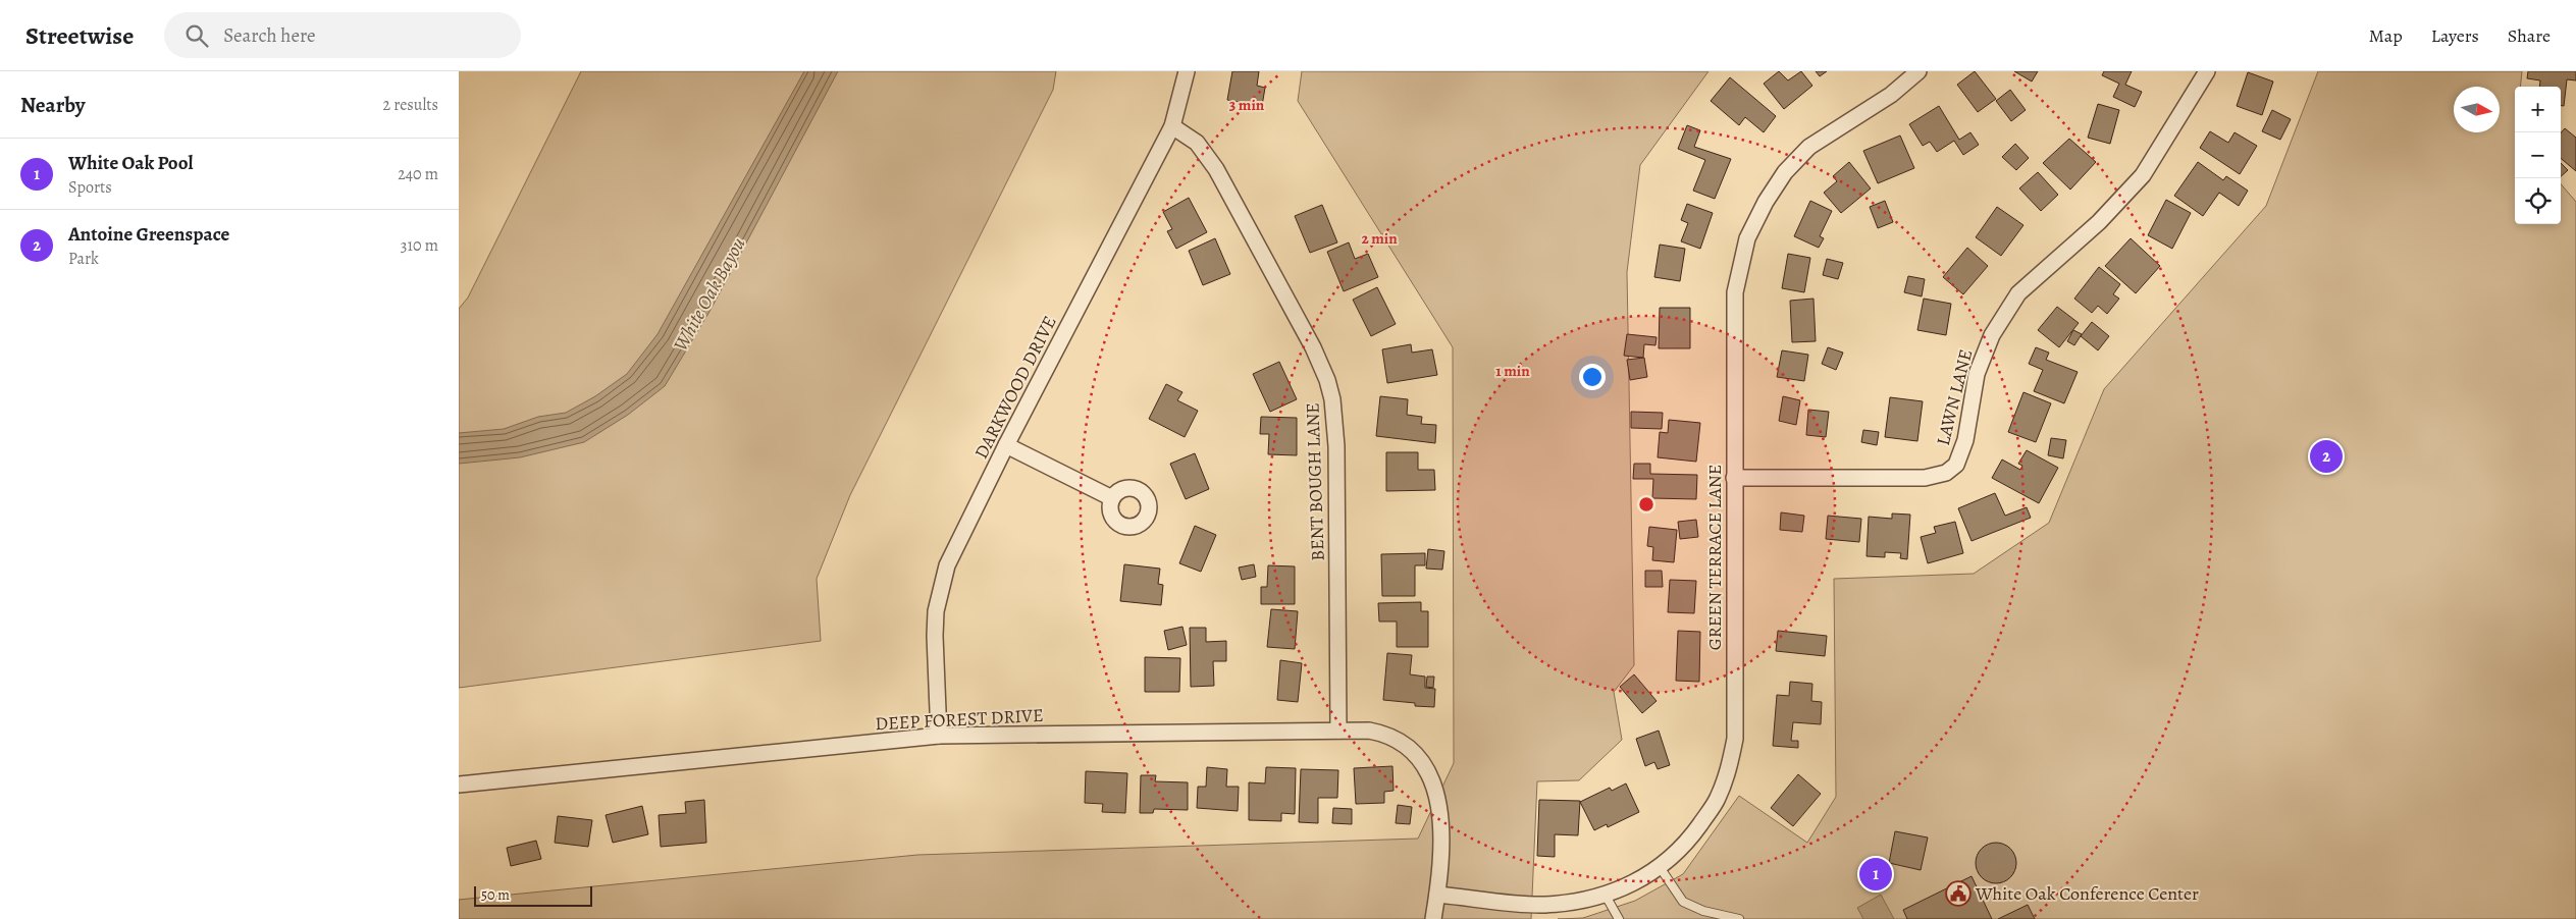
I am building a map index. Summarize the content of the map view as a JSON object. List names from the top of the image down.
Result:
{
  "streets": {
    "street": [
      "DARKWOOD DRIVE",
      "LAWN LANE",
      "BENT BOUGH LANE",
      "GREEN TERRACE LANE",
      "DEEP FOREST DRIVE"
    ]
  },
  "crossings": [
    ["DARKWOOD DRIVE", "BENT BOUGH LANE"],
    ["DARKWOOD DRIVE", "DEEP FOREST DRIVE"],
    ["LAWN LANE", "GREEN TERRACE LANE"],
    ["BENT BOUGH LANE", "DEEP FOREST DRIVE"],
    ["GREEN TERRACE LANE", "DEEP FOREST DRIVE"]
  ],
  "water": ["White Oak Bayou"],
  "places": {
    "public building": ["White Oak Conference Center"]
  },
  "scale_bar": "50 m",
  "north": "right",
  "page": {
    "header": "Streetwise",
    "search": "Search here",
    "nav": ["Map", "Layers", "Share"],
    "heading": ["Nearby", "2 results"],
    "map_buttons": ["+", "−"],
    "list": [
      {
        "mark": "1",
        "name": "White Oak Pool",
        "note": "Sports",
        "value": "240 m"
      },
      {
        "mark": "2",
        "name": "Antoine Greenspace",
        "note": "Park",
        "value": "310 m"
      }
    ],
    "pins": ["2", "1"],
    "scale": "50 m"
  },
  "rings": ["3 min", "2 min", "1 min"]
}
